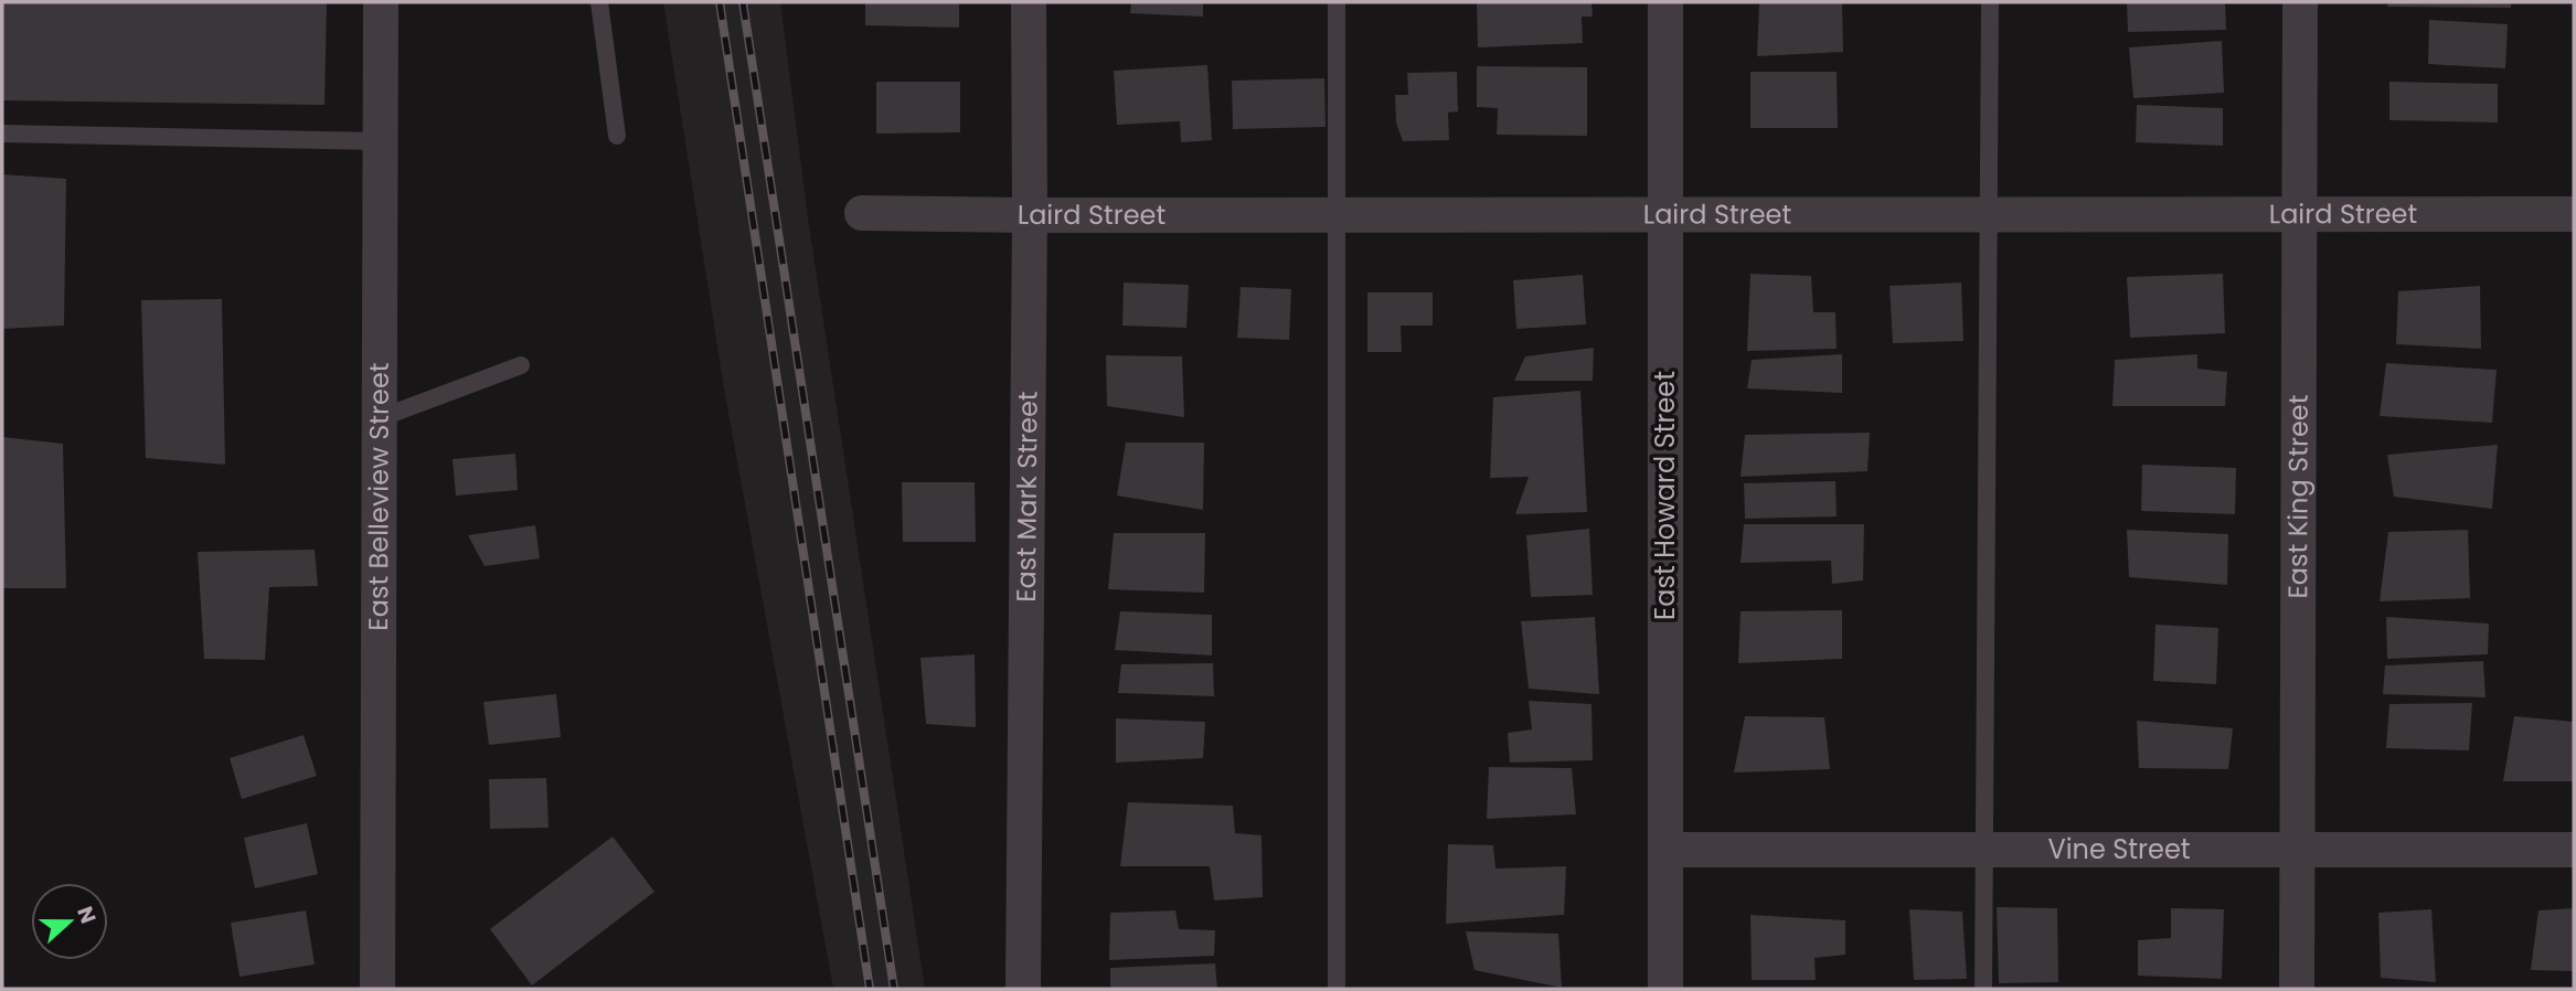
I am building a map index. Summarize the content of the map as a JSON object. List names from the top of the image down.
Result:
{
  "streets": {
    "street": [
      "Laird Street",
      "East Belleview Street",
      "East Mark Street",
      "East Howard Street",
      "East King Street",
      "Vine Street"
    ]
  },
  "crossings": [
    ["Laird Street", "East Mark Street"],
    ["Laird Street", "East Howard Street"],
    ["Laird Street", "East King Street"],
    ["East Howard Street", "Vine Street"],
    ["East King Street", "Vine Street"]
  ],
  "north": "right"
}
